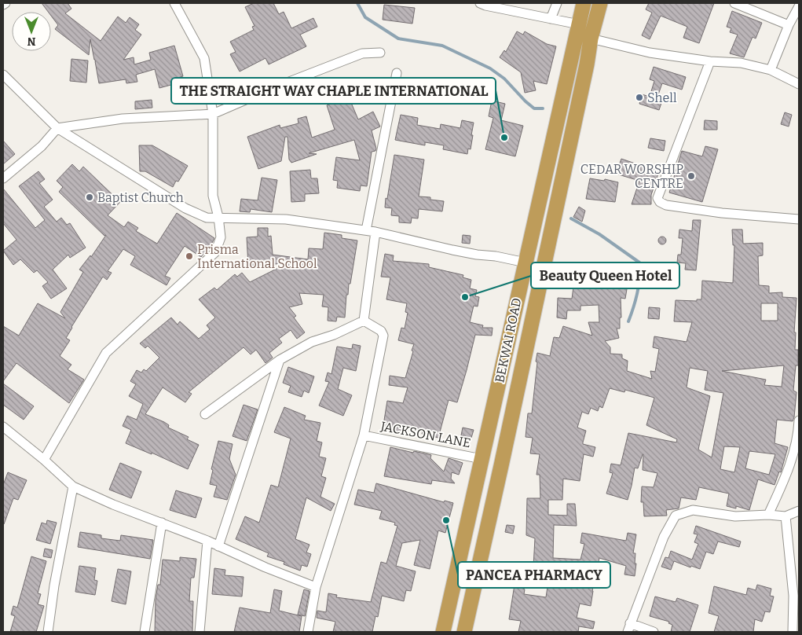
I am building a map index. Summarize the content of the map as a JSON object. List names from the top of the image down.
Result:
{
  "streets": {
    "highway": ["BEKWAI ROAD"],
    "street": ["JACKSON LANE"]
  },
  "crossings": [
    ["BEKWAI ROAD", "JACKSON LANE"]
  ],
  "places": [
    "Shell",
    "THE STRAIGHT WAY CHAPLE INTERNATIONAL",
    "CEDAR WORSHIP CENTRE",
    "Baptist Church",
    "Prisma International School",
    "Beauty Queen Hotel",
    "PANCEA PHARMACY"
  ],
  "north": "bottom"
}
